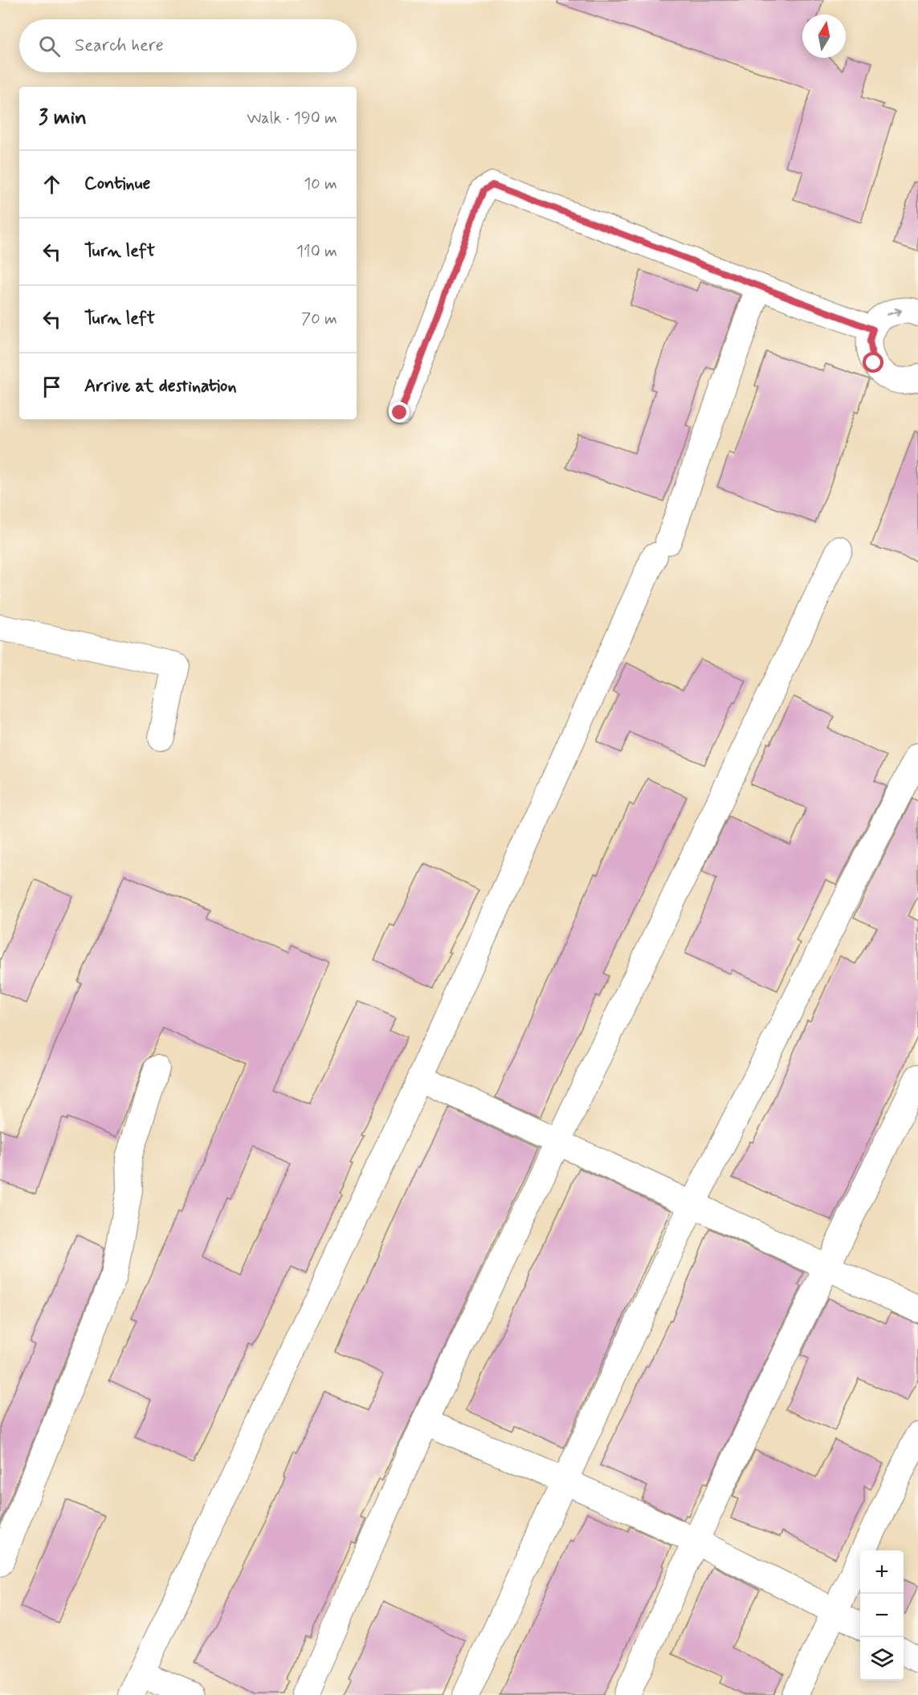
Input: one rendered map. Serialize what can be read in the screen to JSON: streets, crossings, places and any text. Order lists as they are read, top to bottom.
{
  "north": "top",
  "page": {
    "search": "Search here",
    "heading": ["3 min", "Walk · 190 m"],
    "list": [
      ["Continue", "10 m"],
      ["Turn left", "110 m"],
      ["Turn left", "70 m"],
      "Arrive at destination"
    ],
    "map_buttons": ["+", "−"]
  }
}
